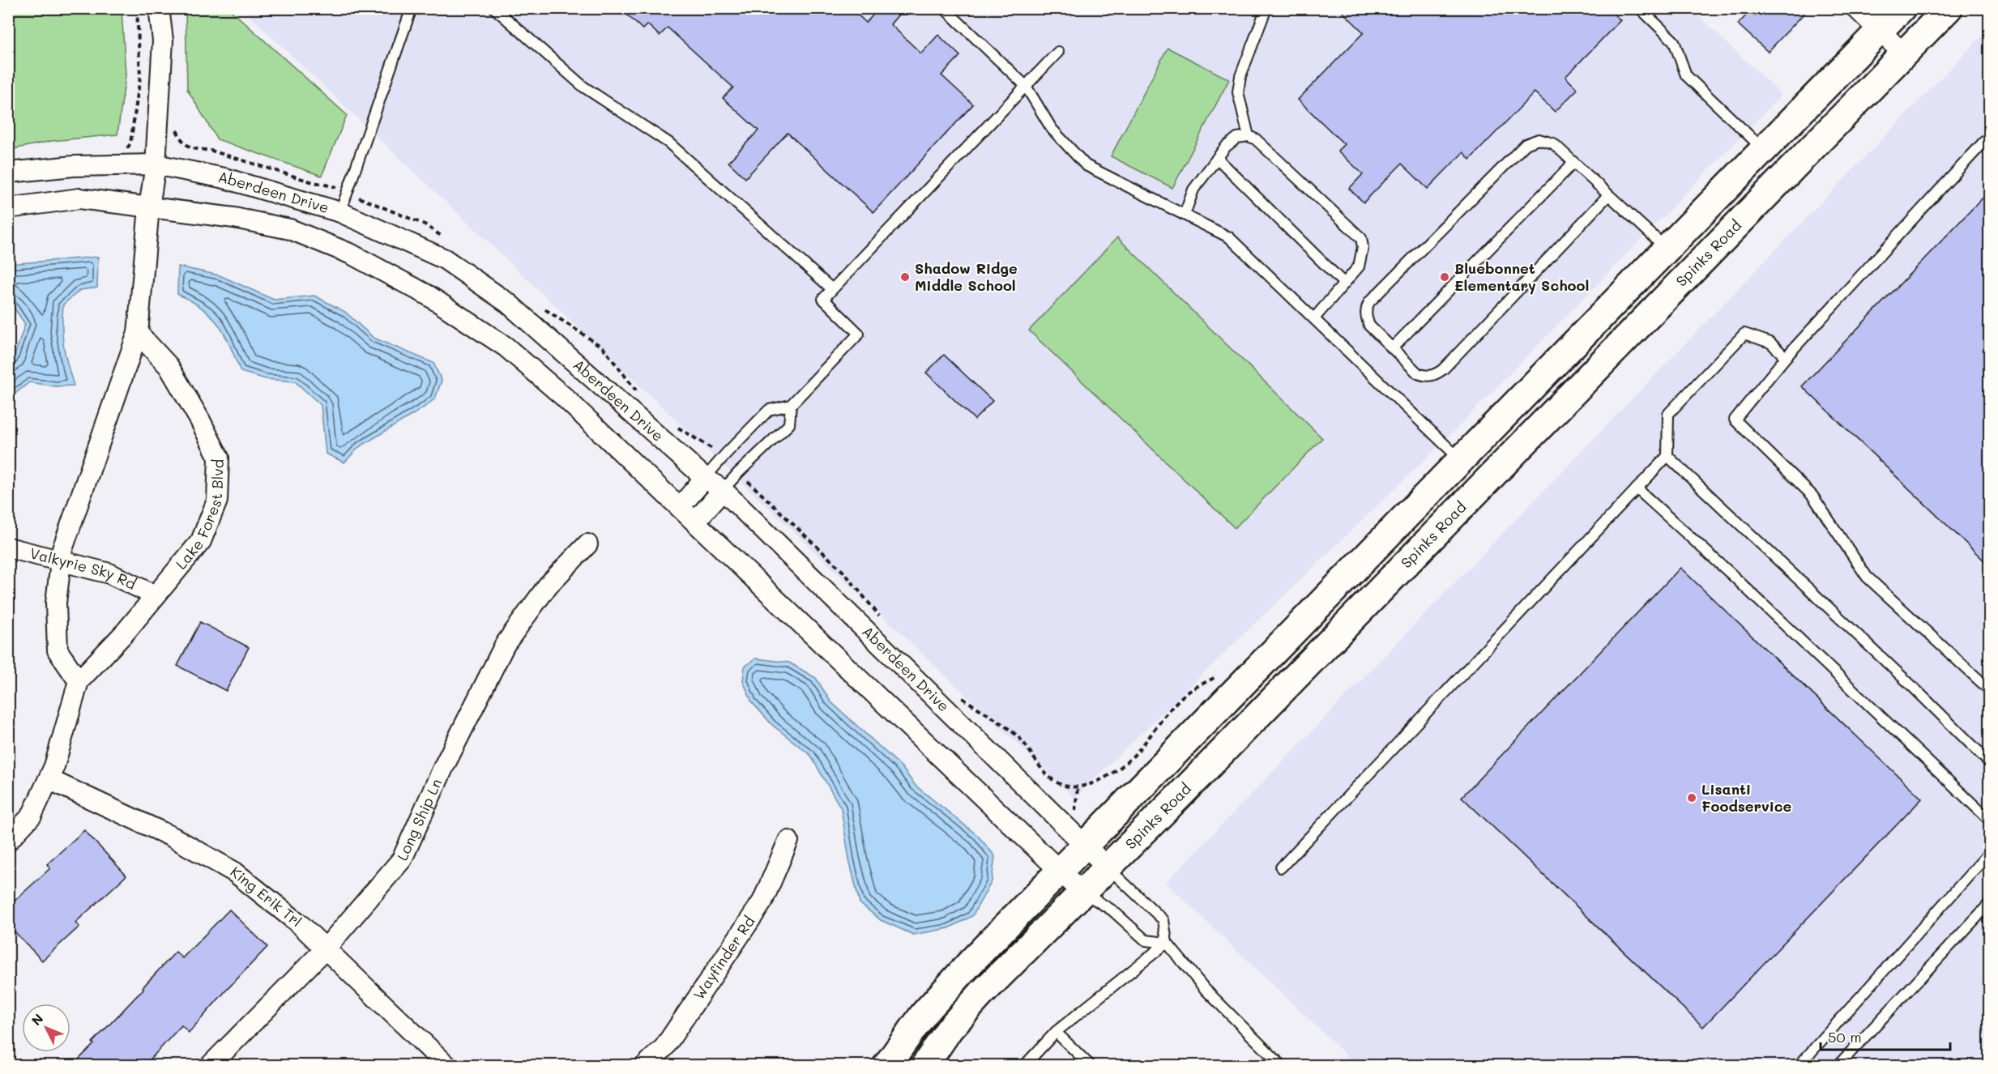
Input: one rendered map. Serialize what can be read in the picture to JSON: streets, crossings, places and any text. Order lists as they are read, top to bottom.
{
  "streets": {
    "main road": ["Spinks Road"],
    "street": [
      "Aberdeen Drive",
      "Lake Forest Blvd",
      "Valkyrie Sky Rd",
      "Long Ship Ln",
      "King Erik Trl",
      "Wayfinder Rd"
    ]
  },
  "crossings": [
    ["Aberdeen Drive", "Spinks Road"],
    ["Lake Forest Blvd", "Valkyrie Sky Rd"],
    ["Lake Forest Blvd", "King Erik Trl"],
    ["Long Ship Ln", "King Erik Trl"]
  ],
  "places": ["Shadow Ridge Middle School", "Bluebonnet Elementary School", "Lisanti Foodservice"],
  "scale_bar": "50 m",
  "north": "top left"
}
